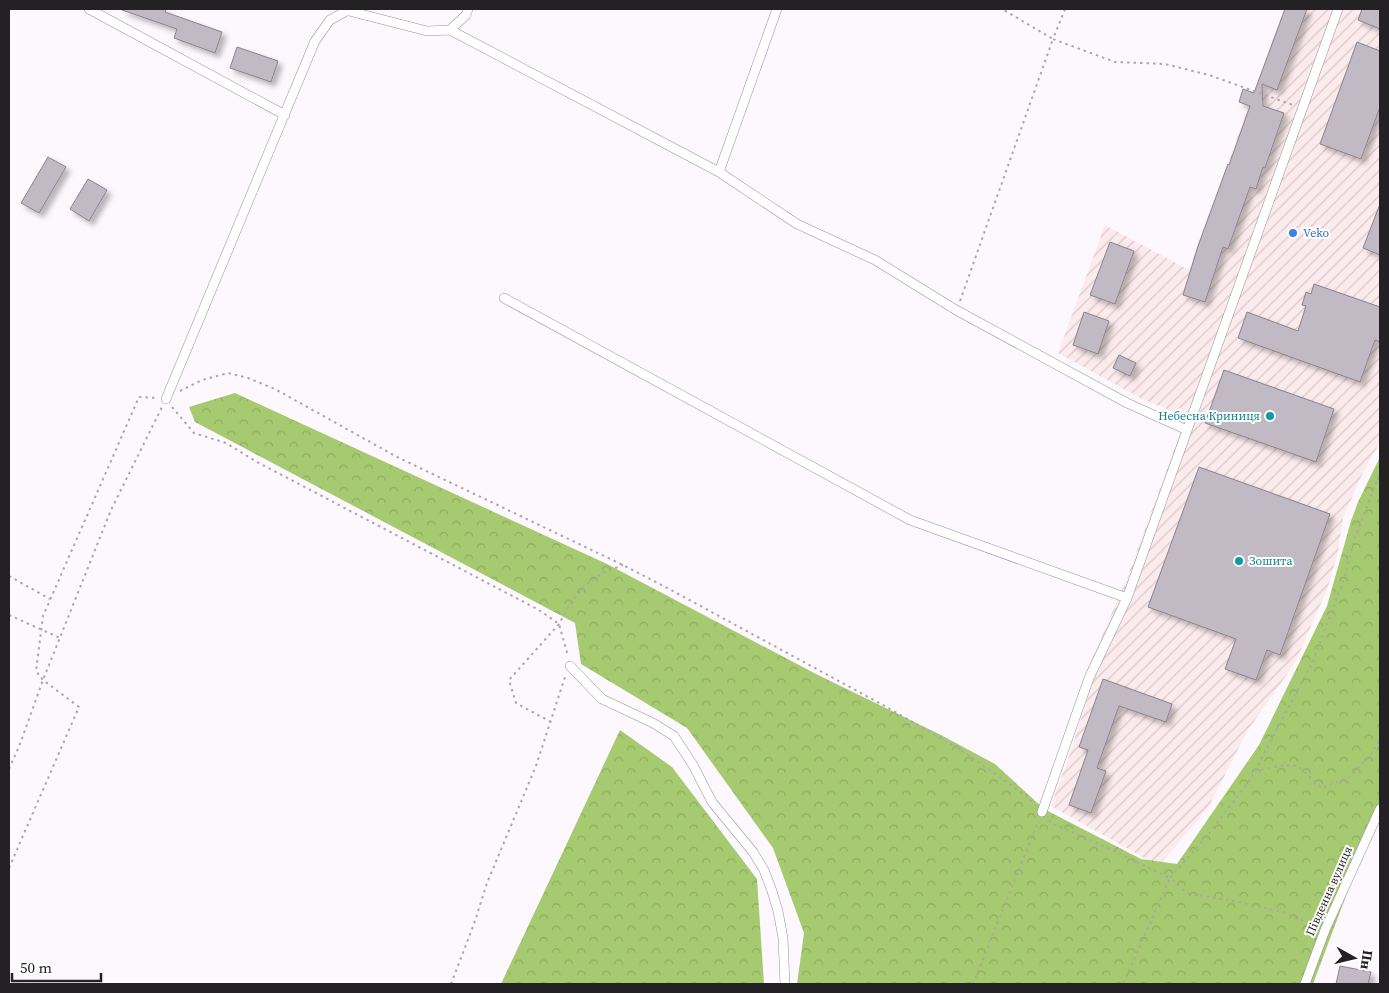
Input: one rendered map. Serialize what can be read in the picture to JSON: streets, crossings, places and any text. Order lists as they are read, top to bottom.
{
  "streets": {
    "street": ["Південна вулиця"]
  },
  "places": ["Veko", "Небесна Криниця", "Зошита"],
  "scale_bar": "50 m",
  "north": "right"
}
